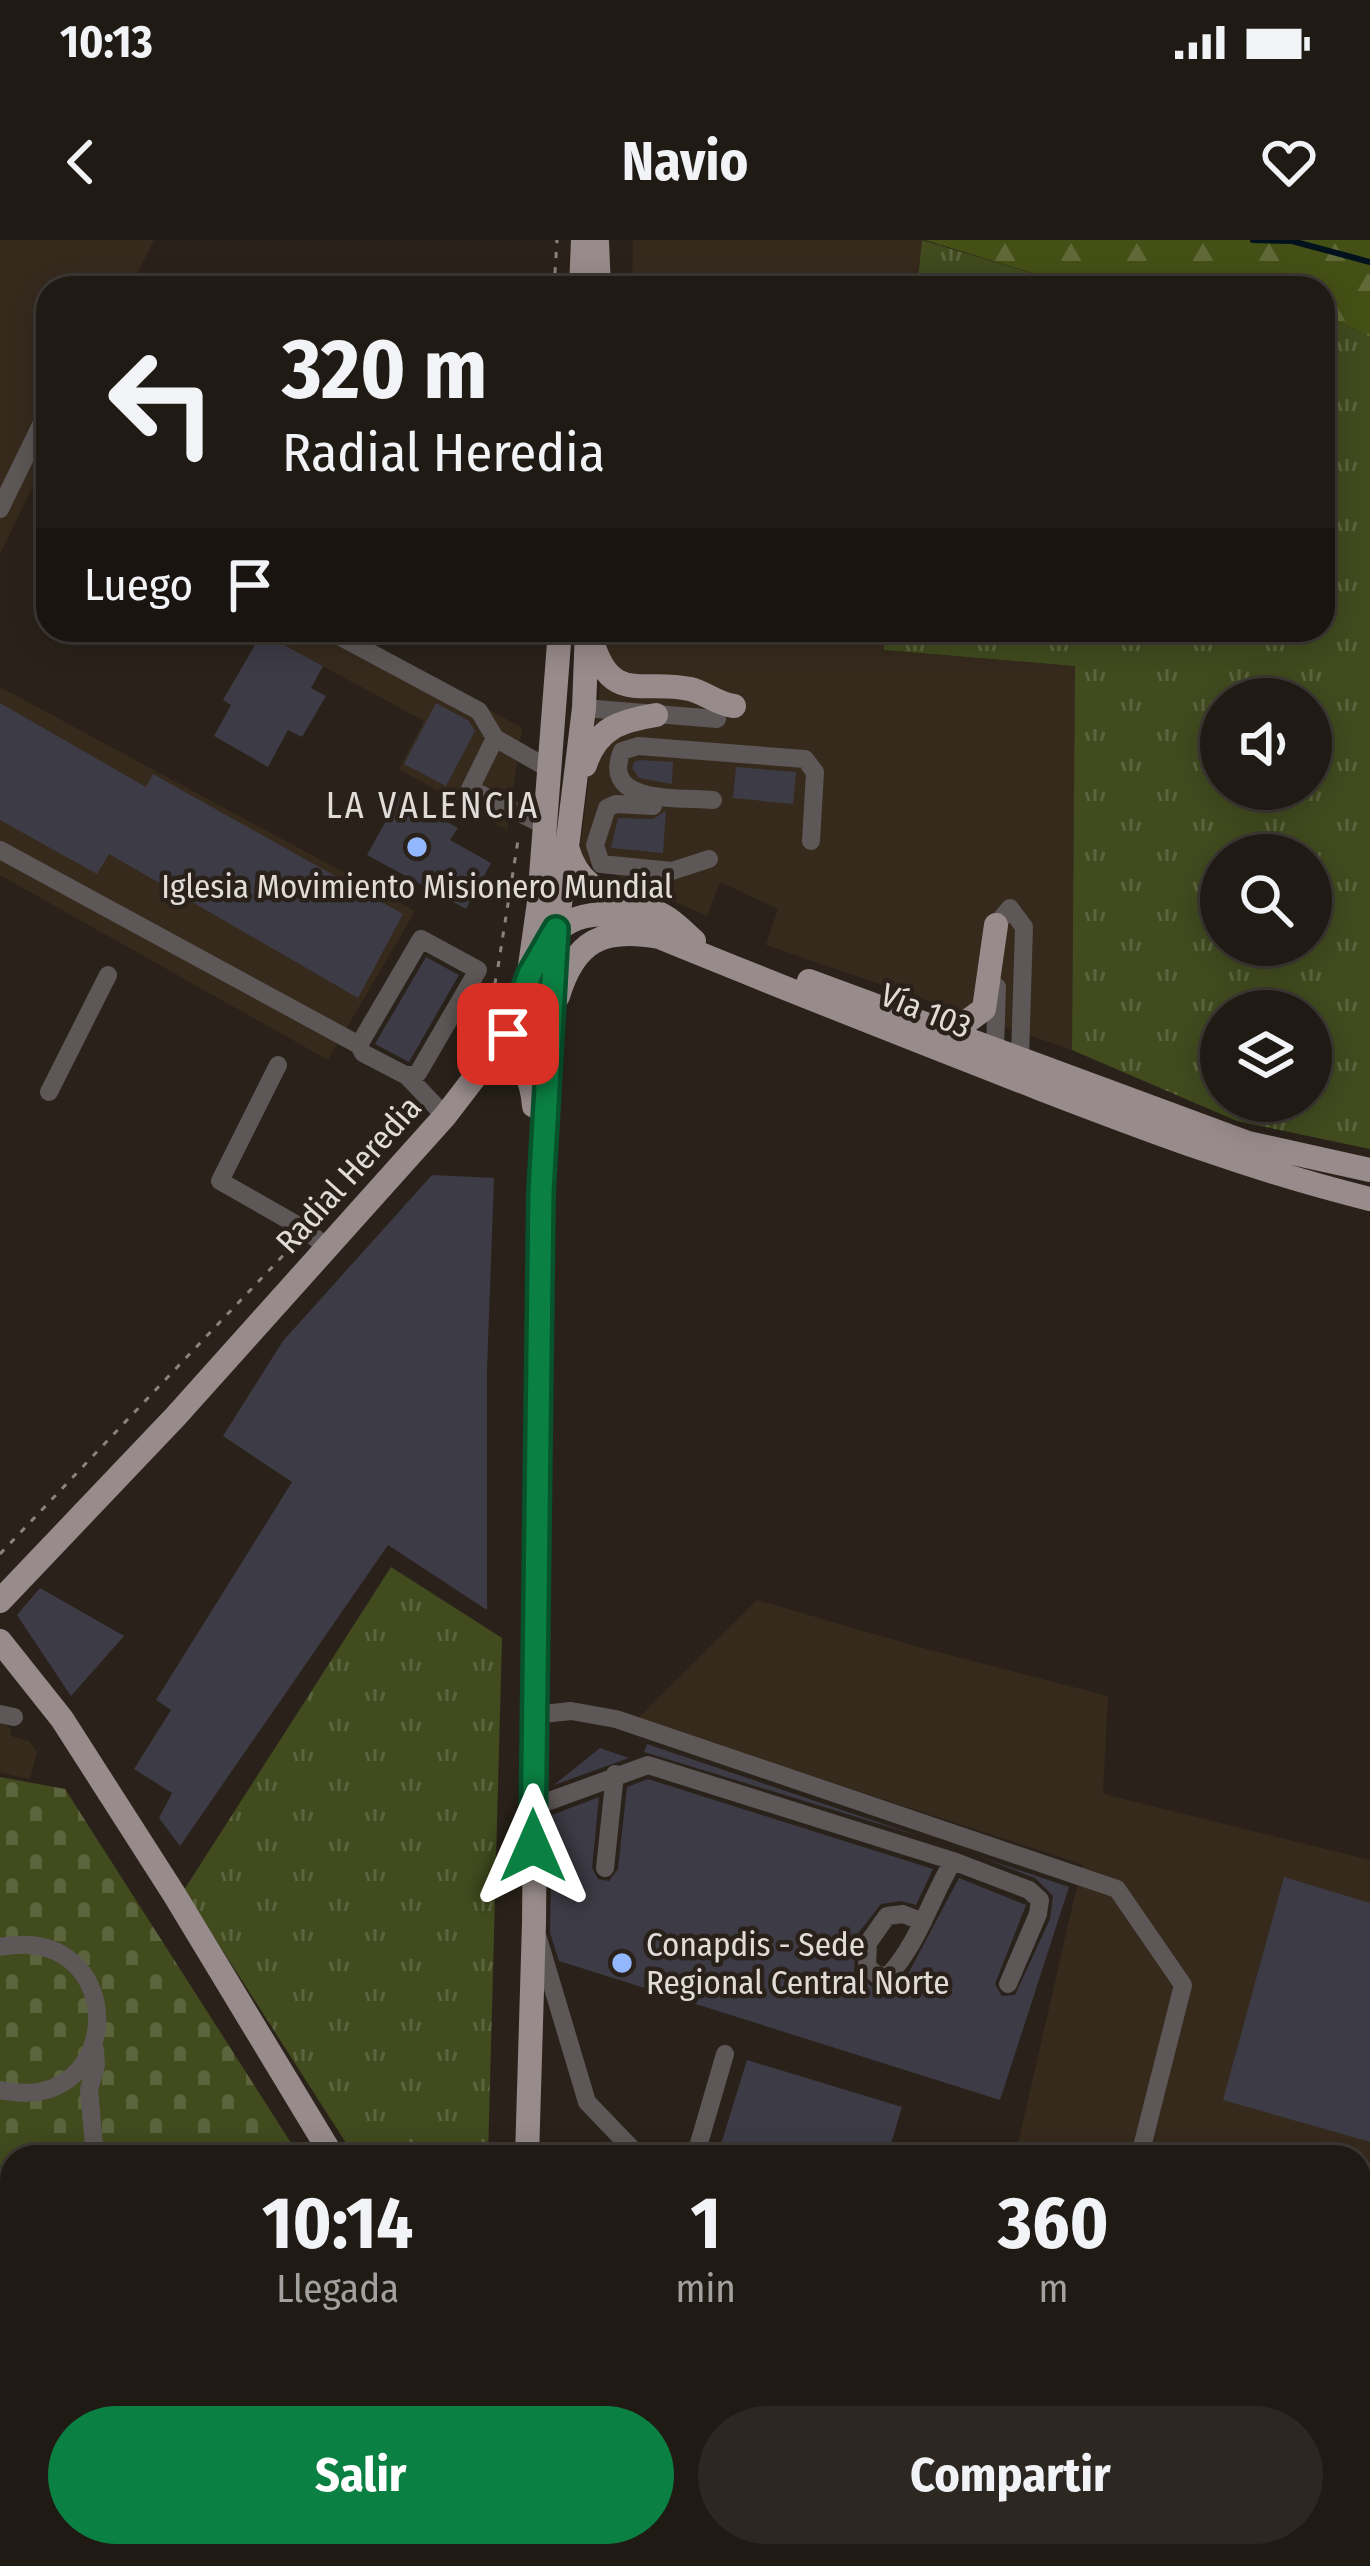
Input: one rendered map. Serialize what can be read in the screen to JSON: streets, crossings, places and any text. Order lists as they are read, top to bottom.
{
  "streets": {
    "main road": ["Vía 103", "Radial Heredia"]
  },
  "crossings": [
    ["Vía 103", "Radial Heredia"]
  ],
  "districts": ["LA VALENCIA"],
  "places": ["Iglesia Movimiento Misionero Mundial", "Conapdis - Sede Regional Central Norte"],
  "page": {
    "status": "10:13",
    "header": "Navio",
    "turn": ["320 m", "Radial Heredia"],
    "then": "Luego",
    "eta": [
      "10:14",
      "Llegada",
      "1",
      "min",
      "360",
      "m"
    ],
    "buttons": ["Salir", "Compartir"]
  }
}
